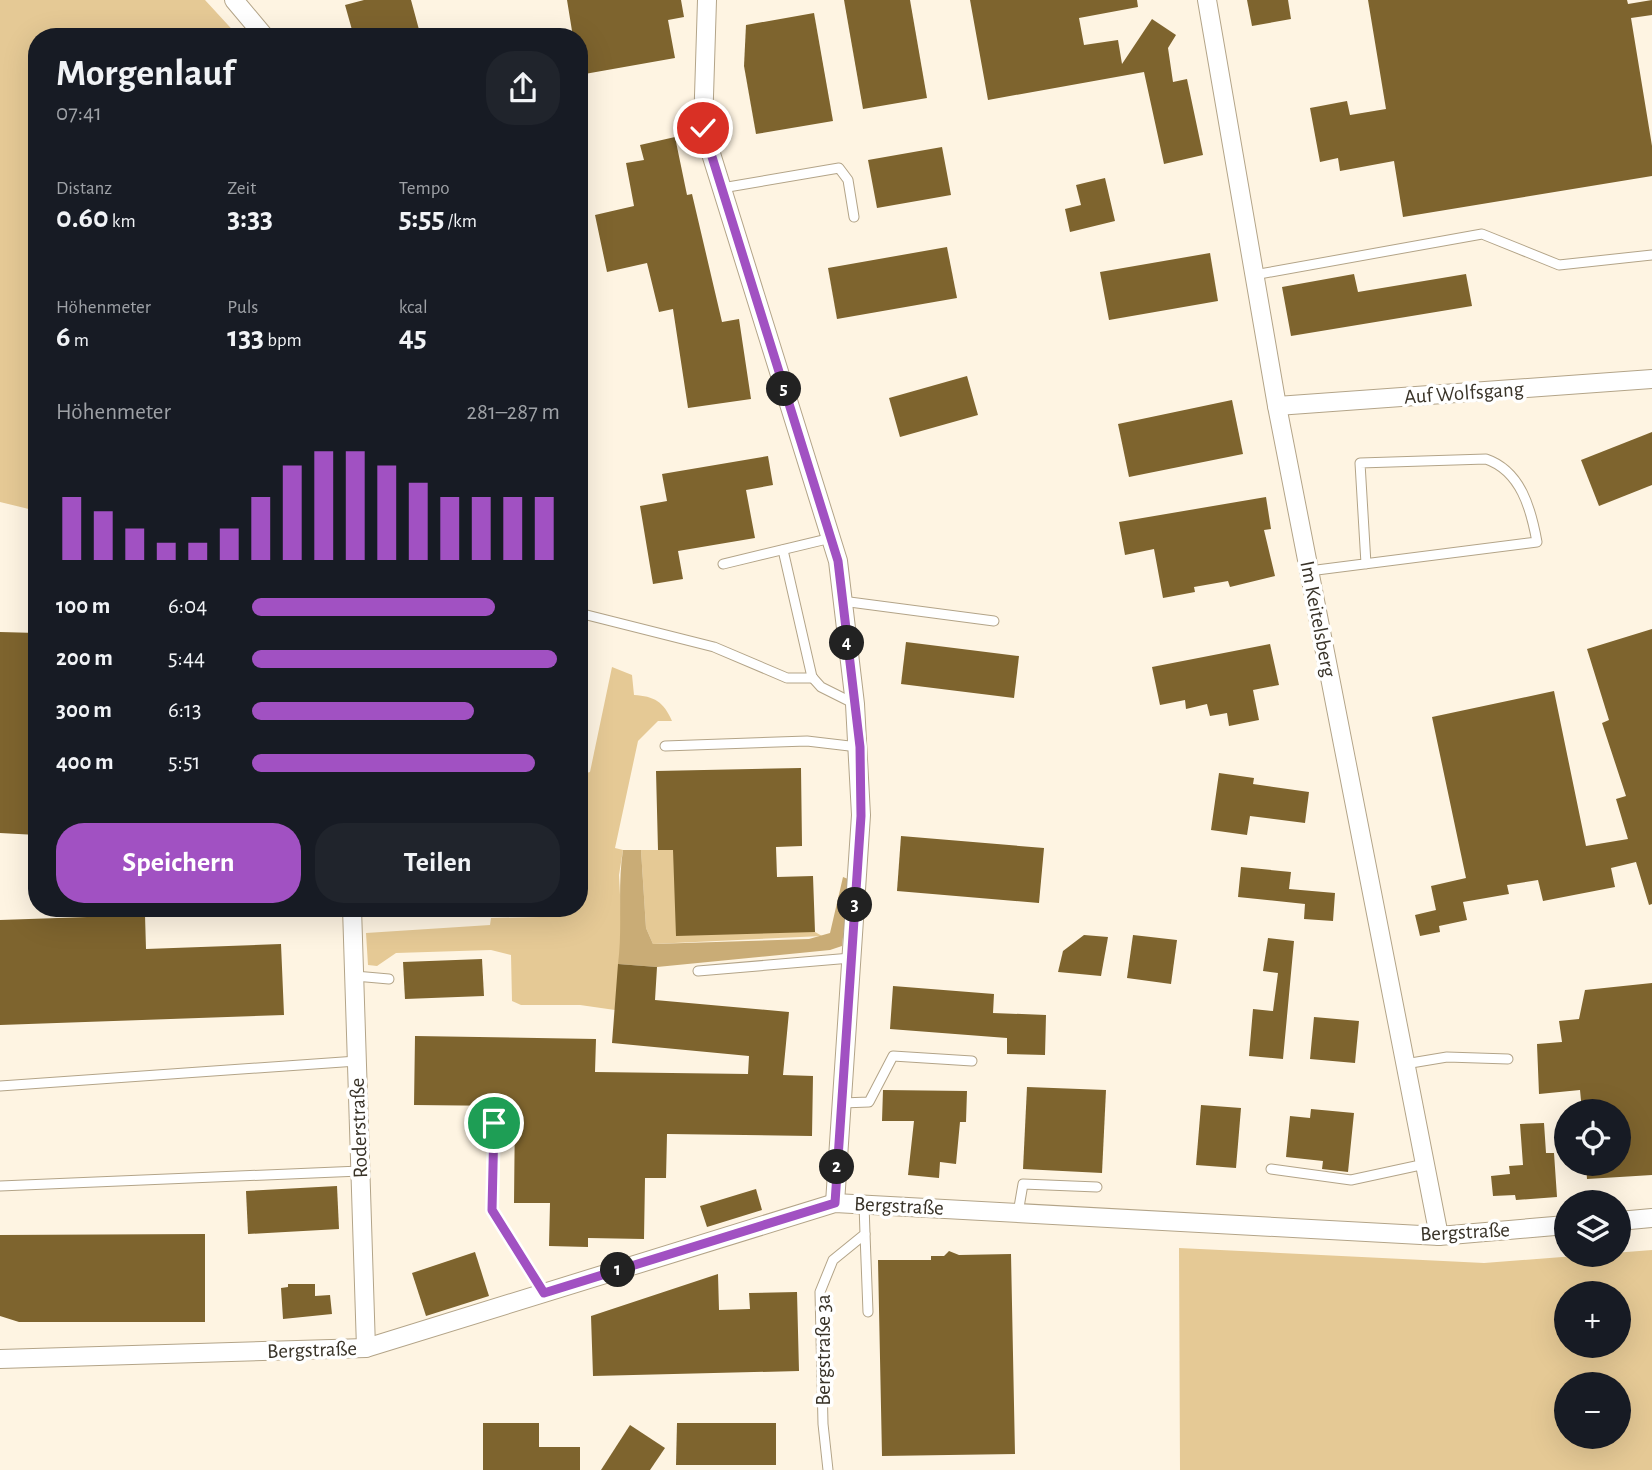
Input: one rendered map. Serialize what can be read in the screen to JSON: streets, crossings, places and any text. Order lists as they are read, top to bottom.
{
  "streets": {
    "street": [
      "Auf Wolfsgang",
      "Im Keitelsberg",
      "Roderstraße",
      "Bergstraße"
    ],
    "lane": ["Bergstraße 3a"]
  },
  "crossings": [
    ["Auf Wolfsgang", "Im Keitelsberg"],
    ["Im Keitelsberg", "Bergstraße"],
    ["Roderstraße", "Bergstraße"]
  ],
  "page": {
    "heading": ["Morgenlauf", "07:41"],
    "stats": [
      ["Distanz", "0.60 km"],
      ["Zeit", "3:33"],
      ["Tempo", "5:55 /km"],
      ["Höhenmeter", "6 m"],
      ["Puls", "133 bpm"],
      ["kcal", "45"]
    ],
    "pins": [
      "5",
      "4",
      "3",
      "2",
      "1"
    ],
    "chart": ["Höhenmeter", "281–287 m"],
    "list": [
      {
        "name": "100 m",
        "note": "6:04"
      },
      {
        "name": "200 m",
        "note": "5:44"
      },
      {
        "name": "300 m",
        "note": "6:13"
      },
      {
        "name": "400 m",
        "note": "5:51"
      }
    ],
    "buttons": ["Speichern", "Teilen"],
    "map_buttons": ["+", "−"]
  }
}
